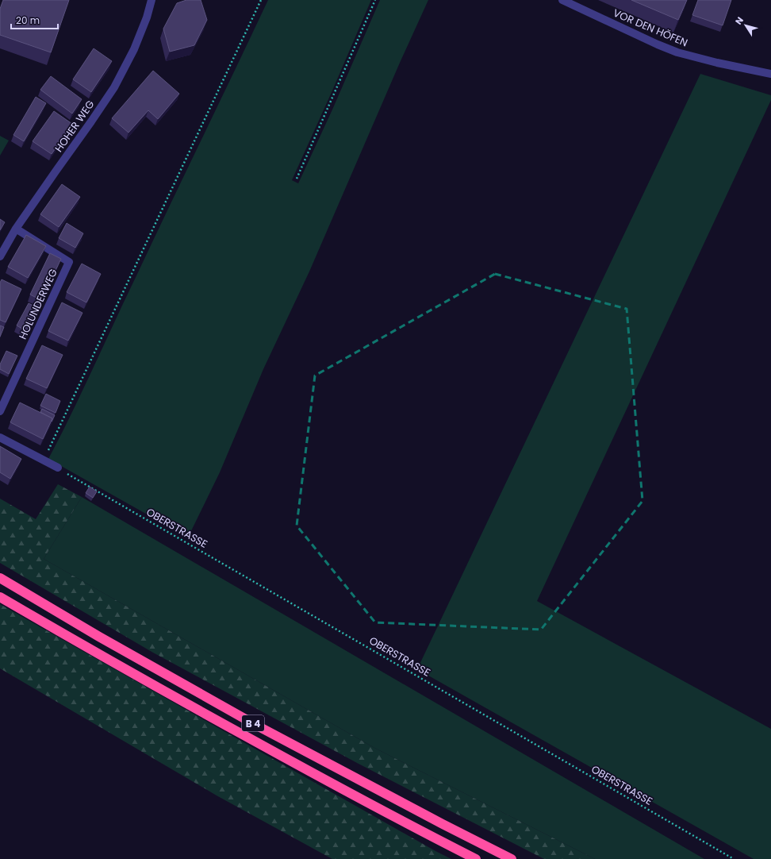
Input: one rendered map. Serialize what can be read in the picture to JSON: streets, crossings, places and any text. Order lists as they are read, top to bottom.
{
  "streets": {
    "highway": ["B 4"],
    "street": ["VOR DEN HÖFEN", "HOHER WEG", "HOLUNDERWEG"],
    "path": ["OBERSTRASSE"]
  },
  "crossings": [
    ["HOHER WEG", "HOLUNDERWEG"]
  ],
  "scale_bar": "20 m",
  "north": "top left"
}
